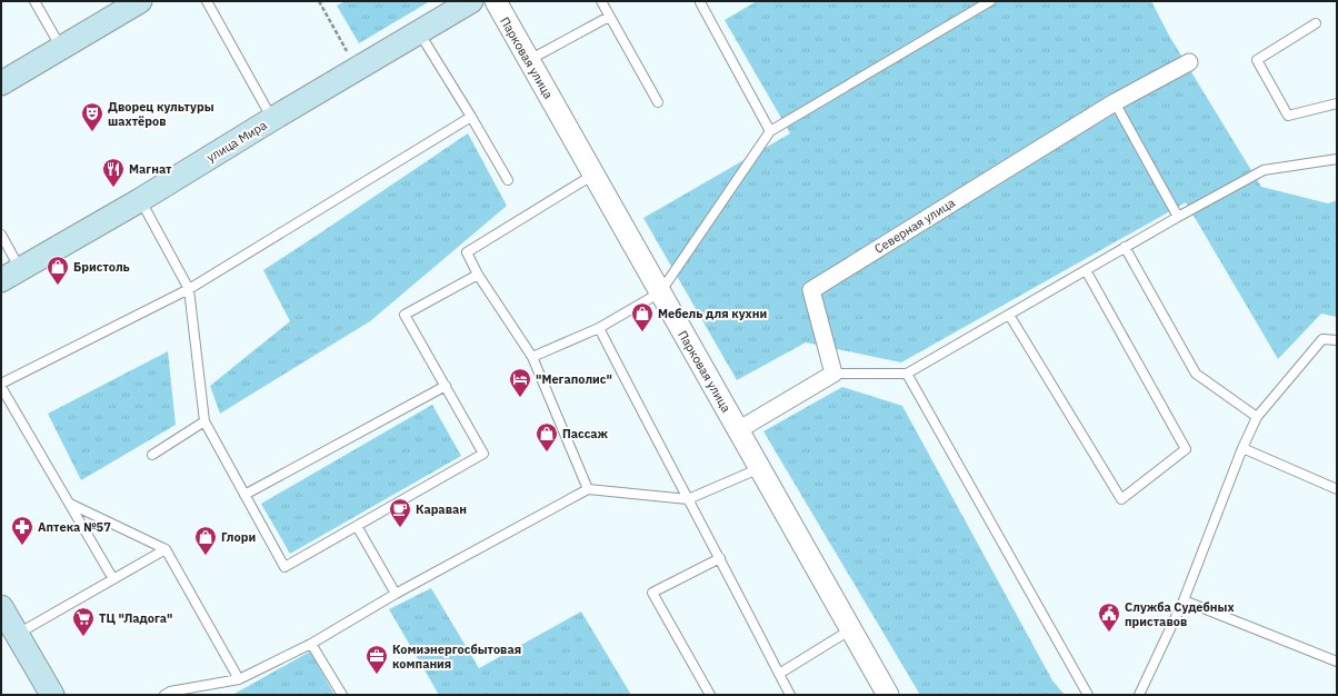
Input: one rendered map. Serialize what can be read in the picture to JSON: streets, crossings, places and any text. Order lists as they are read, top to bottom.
{
  "streets": {
    "main road": ["улица Мира"],
    "street": ["Парковая улица", "Северная улица"]
  },
  "places": {
    "theatre": ["Дворец культуры шахтёров"],
    "restaurant": ["Магнат"],
    "shop": [
      "Бристоль",
      "Мебель для кухни",
      "Пассаж",
      "Глори"
    ],
    "hotel": ["\"Мегаполис\""],
    "cafe": ["Караван"],
    "pharmacy": ["Аптека №57"],
    "public building": ["Служба Судебных приставов"],
    "supermarket": ["ТЦ \"Ладога\""],
    "office": ["Комиэнергосбытовая компания"]
  }
}
